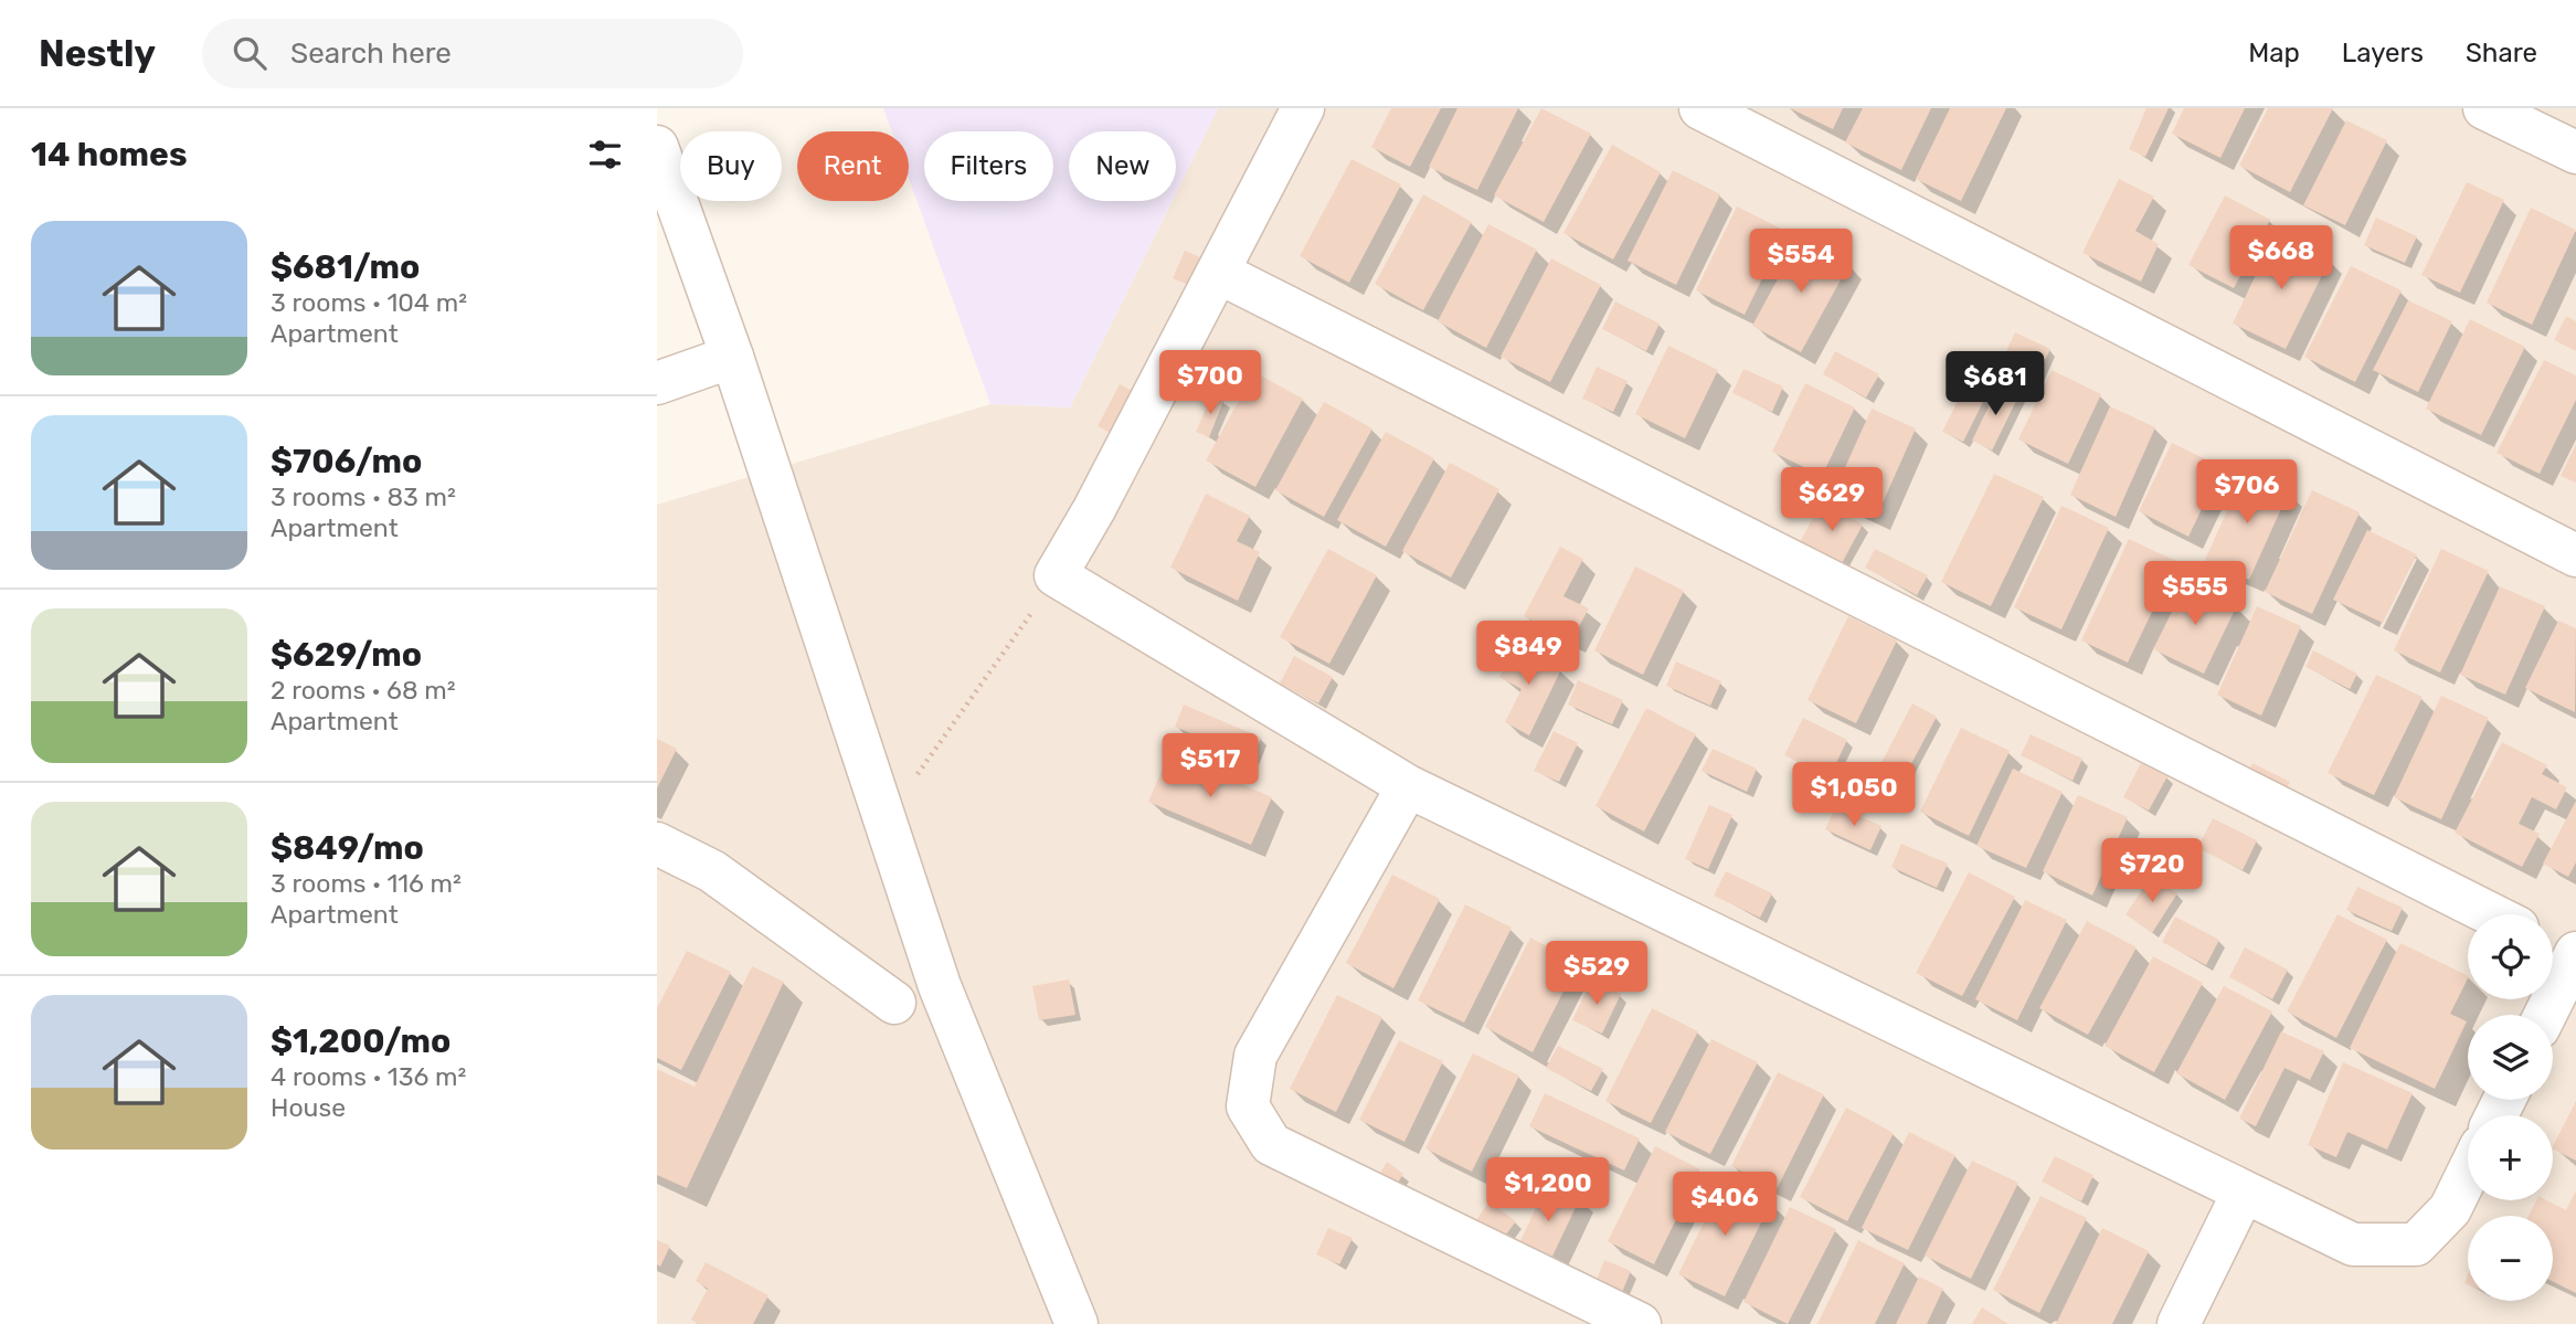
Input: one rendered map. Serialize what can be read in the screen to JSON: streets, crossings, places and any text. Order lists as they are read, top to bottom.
{
  "page": {
    "header": "Nestly",
    "search": "Search here",
    "nav": ["Map", "Layers", "Share"],
    "heading": "14 homes",
    "chip": [
      "Buy",
      "Rent",
      "Filters",
      "New"
    ],
    "list": [
      {
        "name": "$681/mo",
        "note": "3 rooms · 104 m² · Apartment"
      },
      {
        "name": "$706/mo",
        "note": "3 rooms · 83 m² · Apartment"
      },
      {
        "name": "$629/mo",
        "note": "2 rooms · 68 m² · Apartment"
      },
      {
        "name": "$849/mo",
        "note": "3 rooms · 116 m² · Apartment"
      },
      {
        "name": "$1,200/mo",
        "note": "4 rooms · 136 m² · House"
      }
    ],
    "price": [
      "$668",
      "$554",
      "$700",
      "$681",
      "$706",
      "$629",
      "$555",
      "$849",
      "$517",
      "$1,050",
      "$720",
      "$529",
      "$1,200",
      "$406"
    ],
    "map_buttons": ["+", "−"]
  }
}
